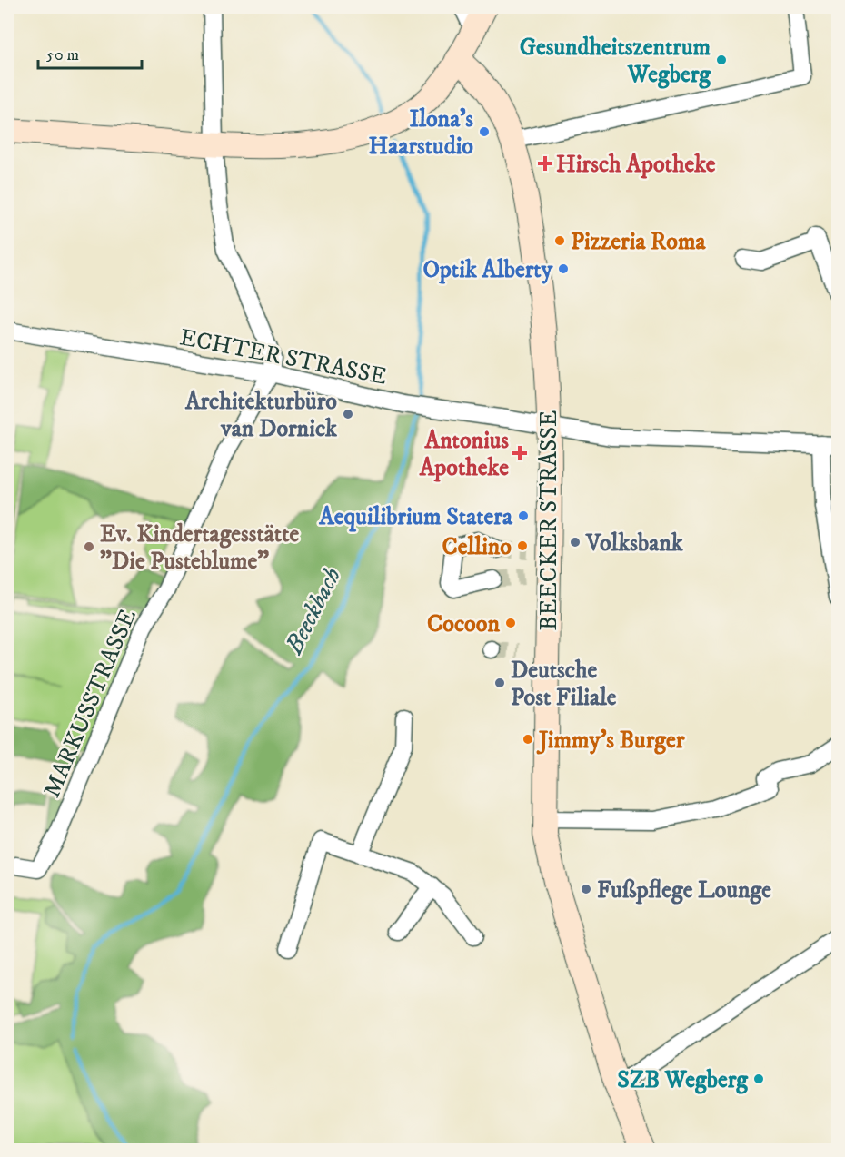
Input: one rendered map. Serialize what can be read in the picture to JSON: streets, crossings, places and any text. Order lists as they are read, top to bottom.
{
  "streets": {
    "street": ["ECHTER STRASSE", "BEECKER STRASSE", "MARKUSSTRASSE"]
  },
  "crossings": [
    ["ECHTER STRASSE", "BEECKER STRASSE"],
    ["ECHTER STRASSE", "MARKUSSTRASSE"]
  ],
  "water": ["Beeckbach"],
  "places": {
    "other": [
      "Gesundheitszentrum Wegberg",
      "Ilona's Haarstudio",
      "Pizzeria Roma",
      "Optik Alberty",
      "Architekturbüro van Dornick",
      "Aequilibrium Statera",
      "Volksbank",
      "Cellino",
      "Ev. Kindertagesstätte \"Die Pusteblume\"",
      "Cocoon",
      "Deutsche Post Filiale",
      "Jimmy's Burger",
      "Fußpflege Lounge",
      "SZB Wegberg"
    ],
    "health": ["Hirsch Apotheke", "Antonius Apotheke"]
  },
  "scale_bar": "50 m"
}
